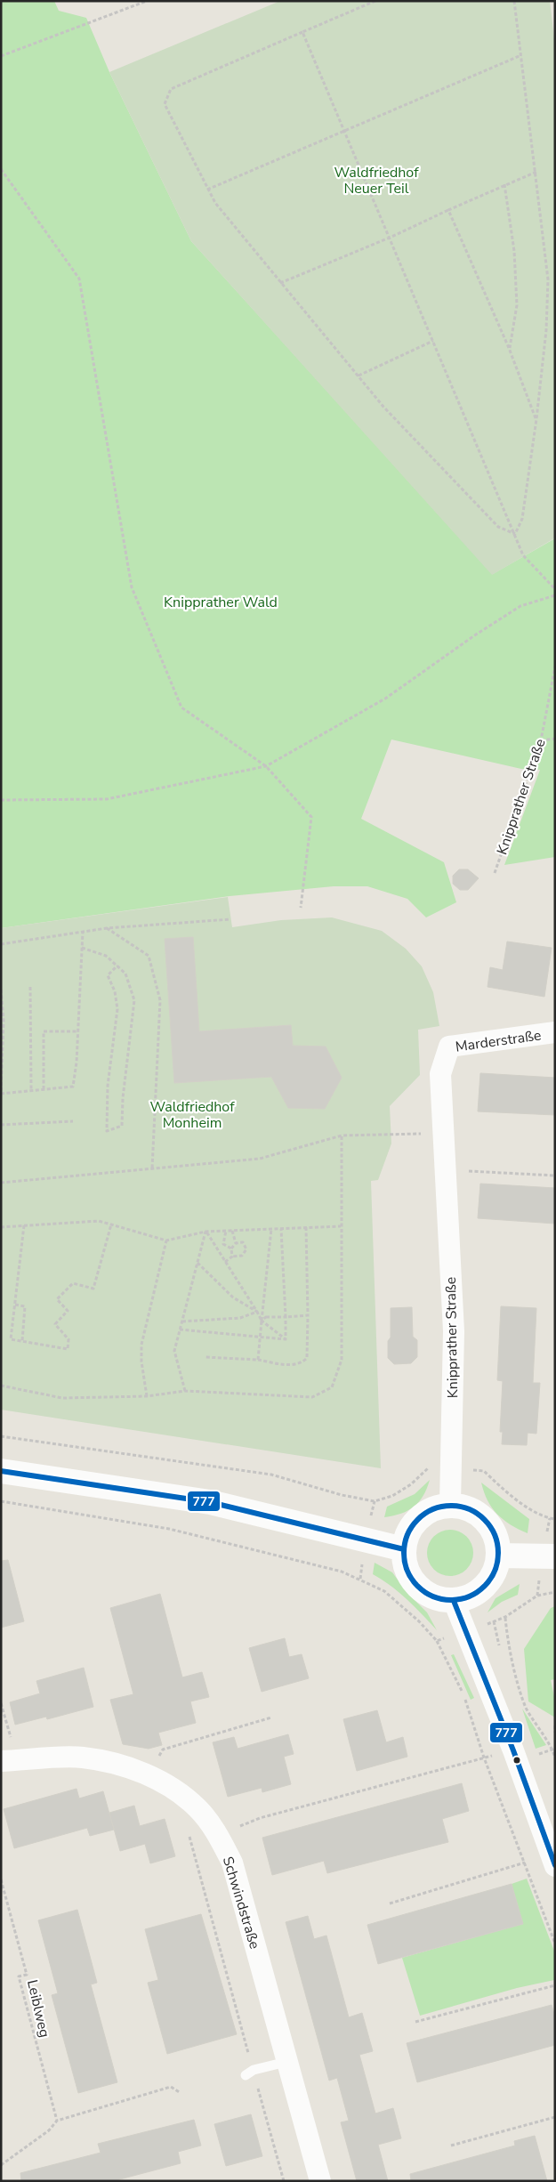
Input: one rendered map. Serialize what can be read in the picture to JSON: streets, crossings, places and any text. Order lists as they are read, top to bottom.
{
  "streets": {
    "street": ["Knipprather Straße", "Marderstraße", "Schwindstraße"],
    "path": ["Leiblweg"]
  },
  "crossings": [
    ["Knipprather Straße", "Marderstraße"]
  ],
  "parks": ["Waldfriedhof Neuer Teil", "Knipprather Wald", "Waldfriedhof Monheim"],
  "lines": ["transit line 777"]
}
